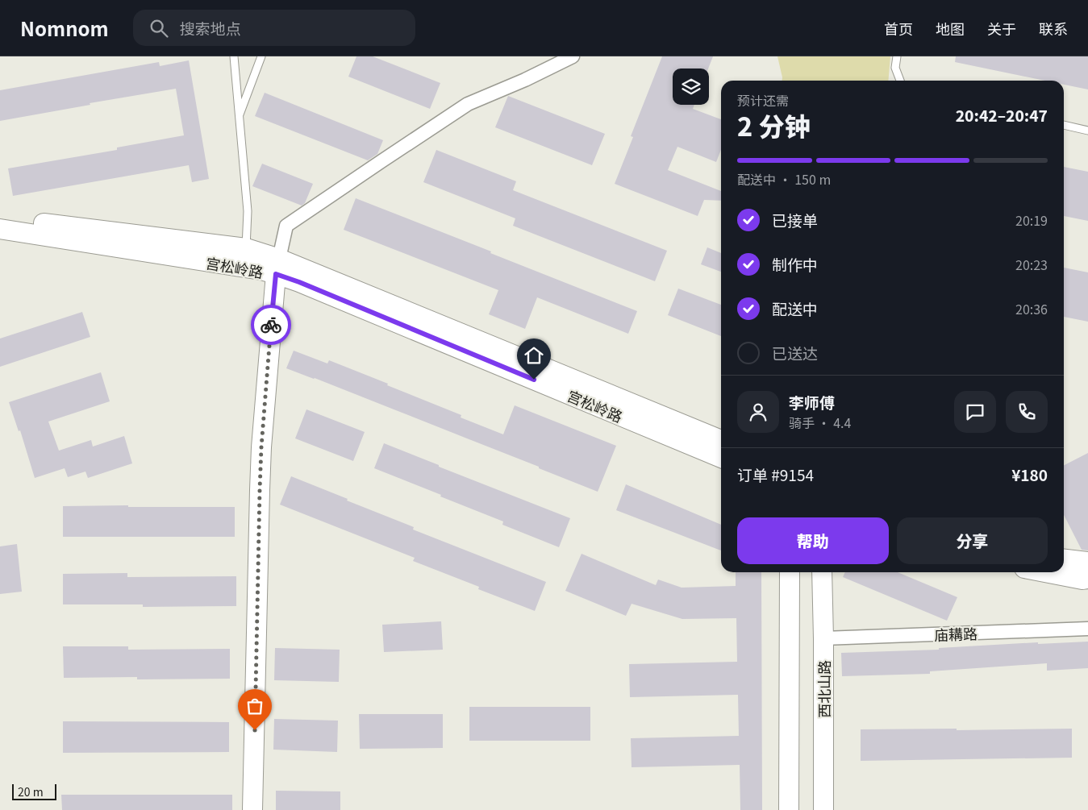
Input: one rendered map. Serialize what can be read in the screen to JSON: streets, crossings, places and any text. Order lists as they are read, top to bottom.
{
  "streets": {
    "main road": ["宫松岭路", "西北山路"],
    "street": ["庙耩路"]
  },
  "crossings": [
    ["庙耩路", "西北山路"]
  ],
  "scale_bar": "20 m",
  "page": {
    "header": "Nomnom",
    "search": "搜索地点",
    "nav": [
      "首页",
      "地图",
      "关于",
      "联系"
    ],
    "heading": ["2 分钟", "预计还需", "20:42–20:47"],
    "panel": [
      "李师傅",
      "骑手 · 4.4",
      "订单 #9154",
      "¥180"
    ],
    "bar": "配送中 · 150 m",
    "list": [
      ["已接单", "20:19"],
      ["制作中", "20:23"],
      ["配送中", "20:36"],
      "已送达"
    ],
    "buttons": ["帮助", "分享"],
    "scale": "20 m"
  }
}
